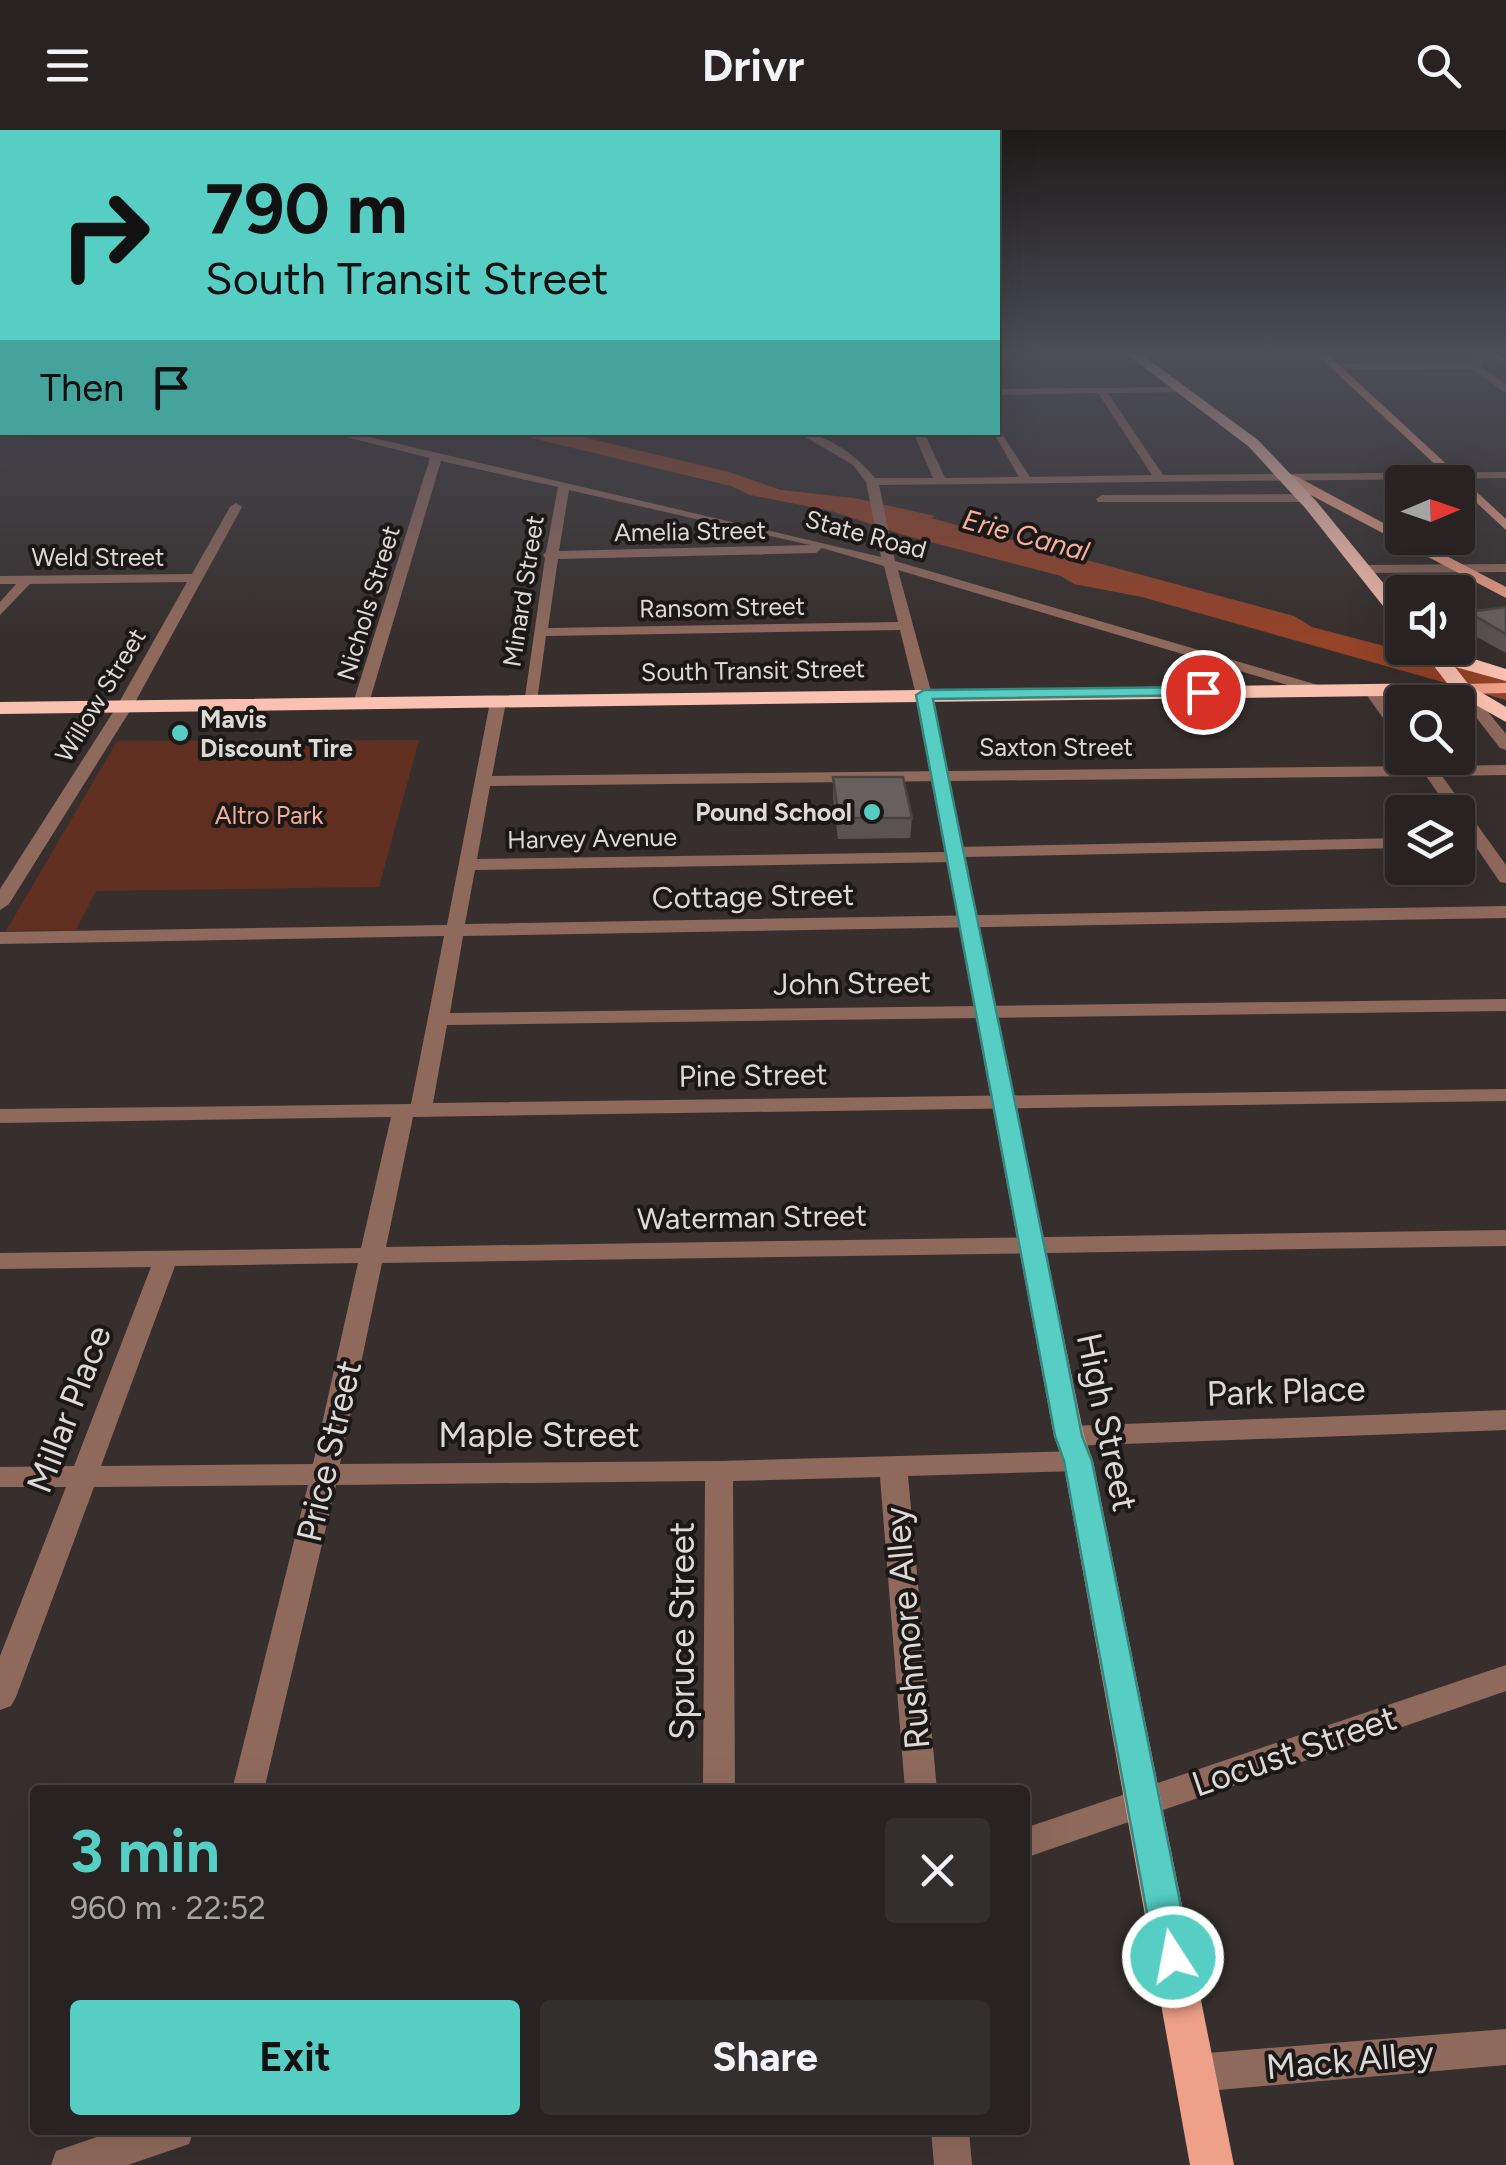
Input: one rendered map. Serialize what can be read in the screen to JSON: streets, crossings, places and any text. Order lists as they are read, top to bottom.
{
  "streets": {
    "highway": ["South Transit Street"],
    "main road": ["High Street"],
    "street": [
      "Amelia Street",
      "State Road",
      "Weld Street",
      "Minard Street",
      "Nichols Street",
      "Ransom Street",
      "Willow Street",
      "Saxton Street",
      "Harvey Avenue",
      "Cottage Street",
      "John Street",
      "Pine Street",
      "Waterman Street",
      "Park Place",
      "Millar Place",
      "Maple Street",
      "Price Street",
      "Rushmore Alley",
      "Spruce Street",
      "Locust Street",
      "Mack Alley"
    ]
  },
  "crossings": [
    ["Amelia Street", "State Road"],
    ["Amelia Street", "Minard Street"],
    ["State Road", "Minard Street"],
    ["State Road", "Nichols Street"],
    ["State Road", "South Transit Street"],
    ["Weld Street", "Willow Street"],
    ["Minard Street", "Ransom Street"],
    ["Minard Street", "South Transit Street"],
    ["Nichols Street", "South Transit Street"],
    ["South Transit Street", "Willow Street"],
    ["South Transit Street", "High Street"],
    ["South Transit Street", "Price Street"],
    ["Saxton Street", "High Street"],
    ["Saxton Street", "Price Street"],
    ["Harvey Avenue", "High Street"],
    ["Harvey Avenue", "Price Street"],
    ["Cottage Street", "High Street"],
    ["Cottage Street", "Price Street"],
    ["John Street", "High Street"],
    ["John Street", "Price Street"],
    ["Pine Street", "High Street"],
    ["Pine Street", "Price Street"],
    ["Waterman Street", "Millar Place"],
    ["Waterman Street", "High Street"],
    ["Waterman Street", "Price Street"],
    ["Park Place", "High Street"],
    ["Park Place", "Maple Street"],
    ["Millar Place", "Maple Street"],
    ["High Street", "Maple Street"],
    ["High Street", "Locust Street"],
    ["High Street", "Mack Alley"],
    ["Maple Street", "Price Street"],
    ["Maple Street", "Rushmore Alley"],
    ["Maple Street", "Spruce Street"]
  ],
  "water": ["Erie Canal"],
  "parks": ["Altro Park"],
  "places": ["Mavis Discount Tire", "Pound School"],
  "north": "right",
  "page": {
    "header": "Drivr",
    "turn": ["790 m", "South Transit Street"],
    "then": "Then",
    "heading": ["3 min", "960 m · 22:52"],
    "buttons": ["Exit", "Share"]
  }
}
